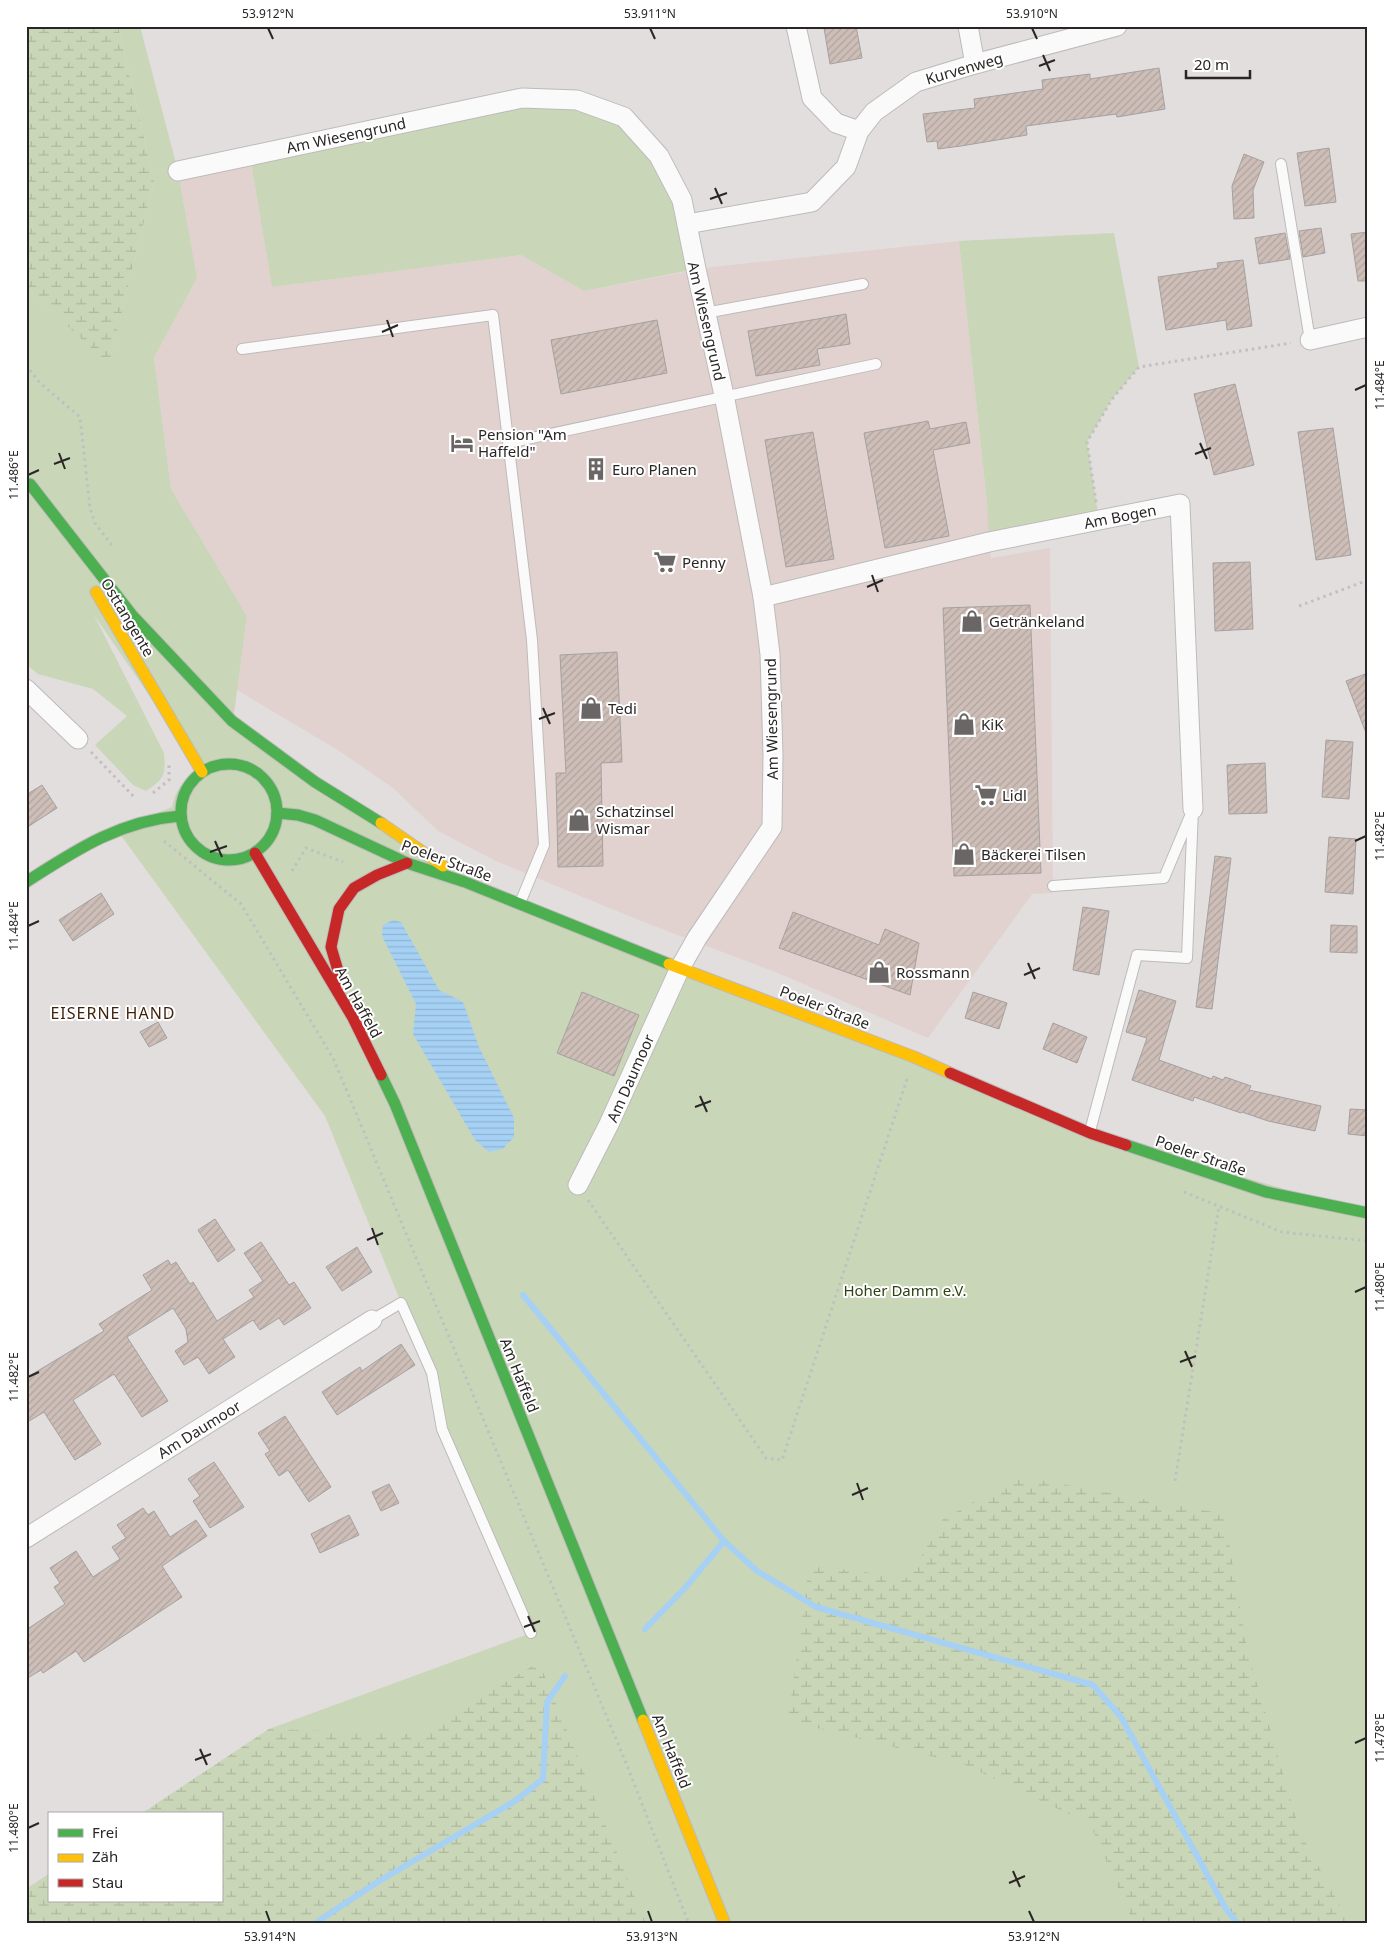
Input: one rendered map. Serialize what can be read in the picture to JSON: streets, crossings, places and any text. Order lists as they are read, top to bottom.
{
  "streets": {
    "main road": ["Osttangente", "Poeler Straße", "Am Haffeld"],
    "street": [
      "Kurvenweg",
      "Am Wiesengrund",
      "Am Bogen",
      "Am Daumoor"
    ]
  },
  "crossings": [
    ["Kurvenweg", "Am Wiesengrund"],
    ["Am Wiesengrund", "Am Bogen"],
    ["Am Wiesengrund", "Poeler Straße"],
    ["Am Wiesengrund", "Am Daumoor"],
    ["Osttangente", "Poeler Straße"],
    ["Osttangente", "Am Haffeld"],
    ["Poeler Straße", "Am Haffeld"],
    ["Poeler Straße", "Am Daumoor"]
  ],
  "districts": ["EISERNE HAND"],
  "parks": ["Hoher Damm e.V."],
  "places": {
    "hotel": ["Pension \"Am Haffeld\""],
    "building": ["Euro Planen"],
    "supermarket": ["Penny", "Lidl"],
    "shop": [
      "Getränkeland",
      "Tedi",
      "KiK",
      "Schatzinsel Wismar",
      "Bäckerei Tilsen",
      "Rossmann"
    ]
  },
  "legend": ["Frei", "Zäh", "Stau"],
  "scale_bar": "20 m",
  "coordinates": [
    "53.912°N",
    "53.911°N",
    "53.910°N",
    "11.484°E",
    "11.486°E",
    "11.482°E",
    "11.480°E",
    "11.478°E",
    "53.914°N",
    "53.913°N"
  ]
}
